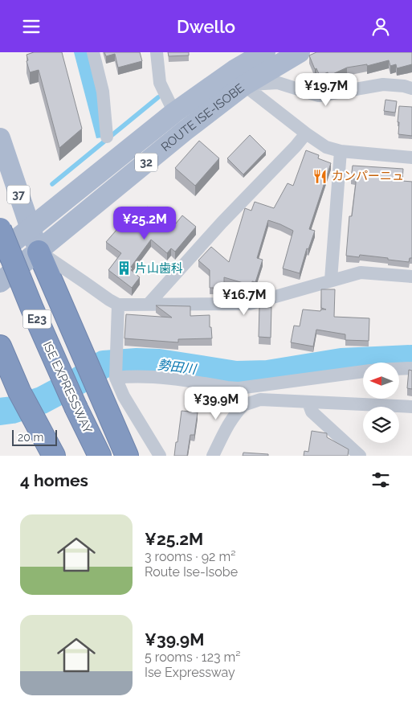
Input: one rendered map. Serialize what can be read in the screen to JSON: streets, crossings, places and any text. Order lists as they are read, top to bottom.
{
  "streets": {
    "highway": ["E23", "ISE EXPRESSWAY"],
    "main road": ["ROUTE ISE-ISOBE", "32", "37"]
  },
  "crossings": [
    ["ROUTE ISE-ISOBE", "37"],
    ["ROUTE ISE-ISOBE", "E23"],
    ["37", "E23"]
  ],
  "water": ["勢田川"],
  "places": {
    "restaurant": ["カンパーニュ"],
    "building": ["片山歯科"]
  },
  "scale_bar": "20 m",
  "north": "left",
  "page": {
    "header": "Dwello",
    "price": [
      "¥19.7M",
      "¥25.2M",
      "¥16.7M",
      "¥39.9M"
    ],
    "scale": "20 m",
    "heading": "4 homes",
    "list": [
      {
        "name": "¥25.2M",
        "note": "3 rooms · 92 m² · Route Ise-Isobe"
      },
      {
        "name": "¥39.9M",
        "note": "5 rooms · 123 m² · Ise Expressway"
      }
    ]
  }
}
